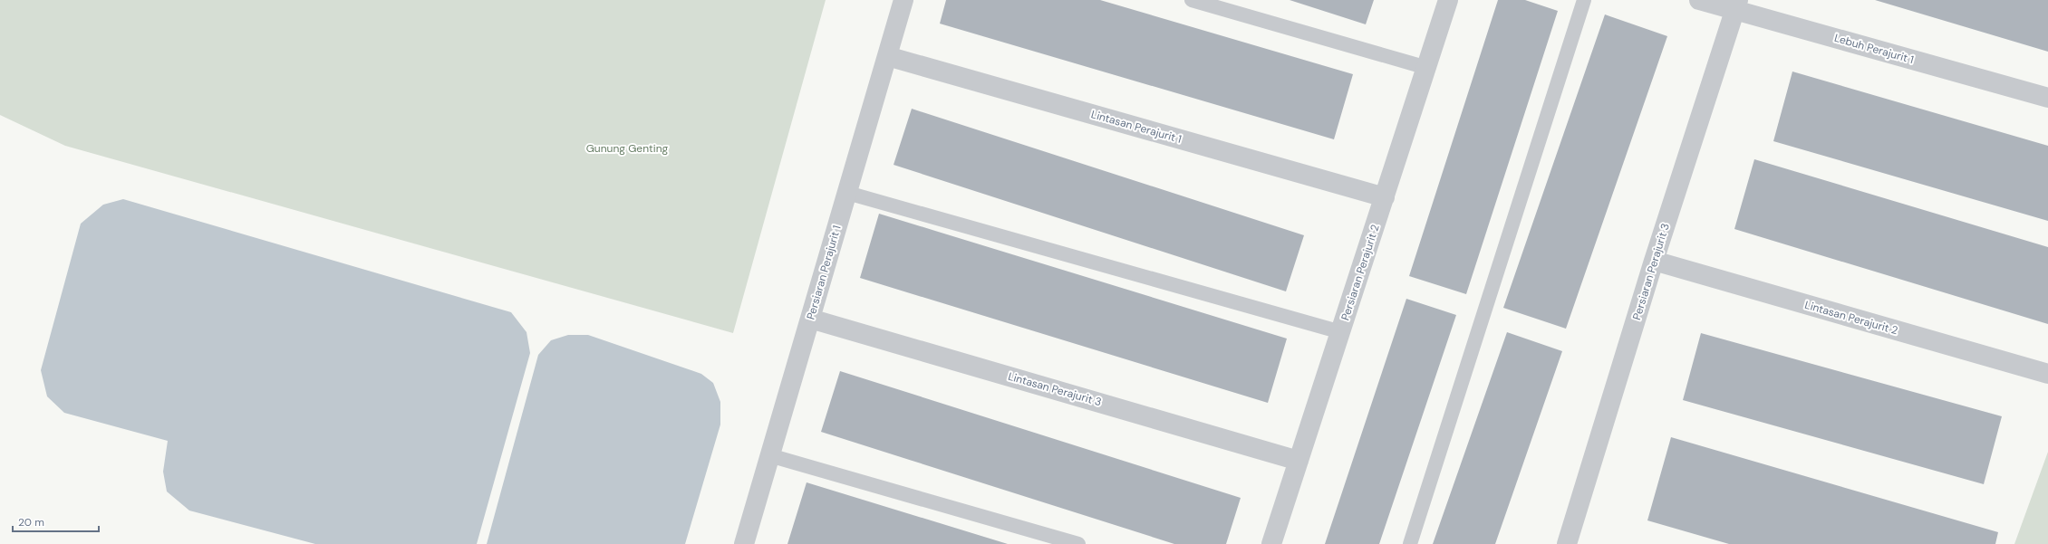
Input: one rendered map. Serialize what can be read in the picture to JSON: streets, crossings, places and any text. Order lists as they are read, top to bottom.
{
  "streets": {
    "street": [
      "Lebuh Perajurit 1",
      "Lintasan Perajurit 1",
      "Persiaran Perajurit 3",
      "Persiaran Perajurit 1",
      "Persiaran Perajurit 2",
      "Lintasan Perajurit 2",
      "Lintasan Perajurit 3"
    ]
  },
  "crossings": [
    ["Lebuh Perajurit 1", "Persiaran Perajurit 3"],
    ["Lintasan Perajurit 1", "Persiaran Perajurit 1"],
    ["Lintasan Perajurit 1", "Persiaran Perajurit 2"],
    ["Persiaran Perajurit 3", "Lintasan Perajurit 2"],
    ["Persiaran Perajurit 1", "Lintasan Perajurit 3"],
    ["Persiaran Perajurit 2", "Lintasan Perajurit 3"]
  ],
  "parks": ["Gunung Genting"],
  "scale_bar": "20 m"
}
